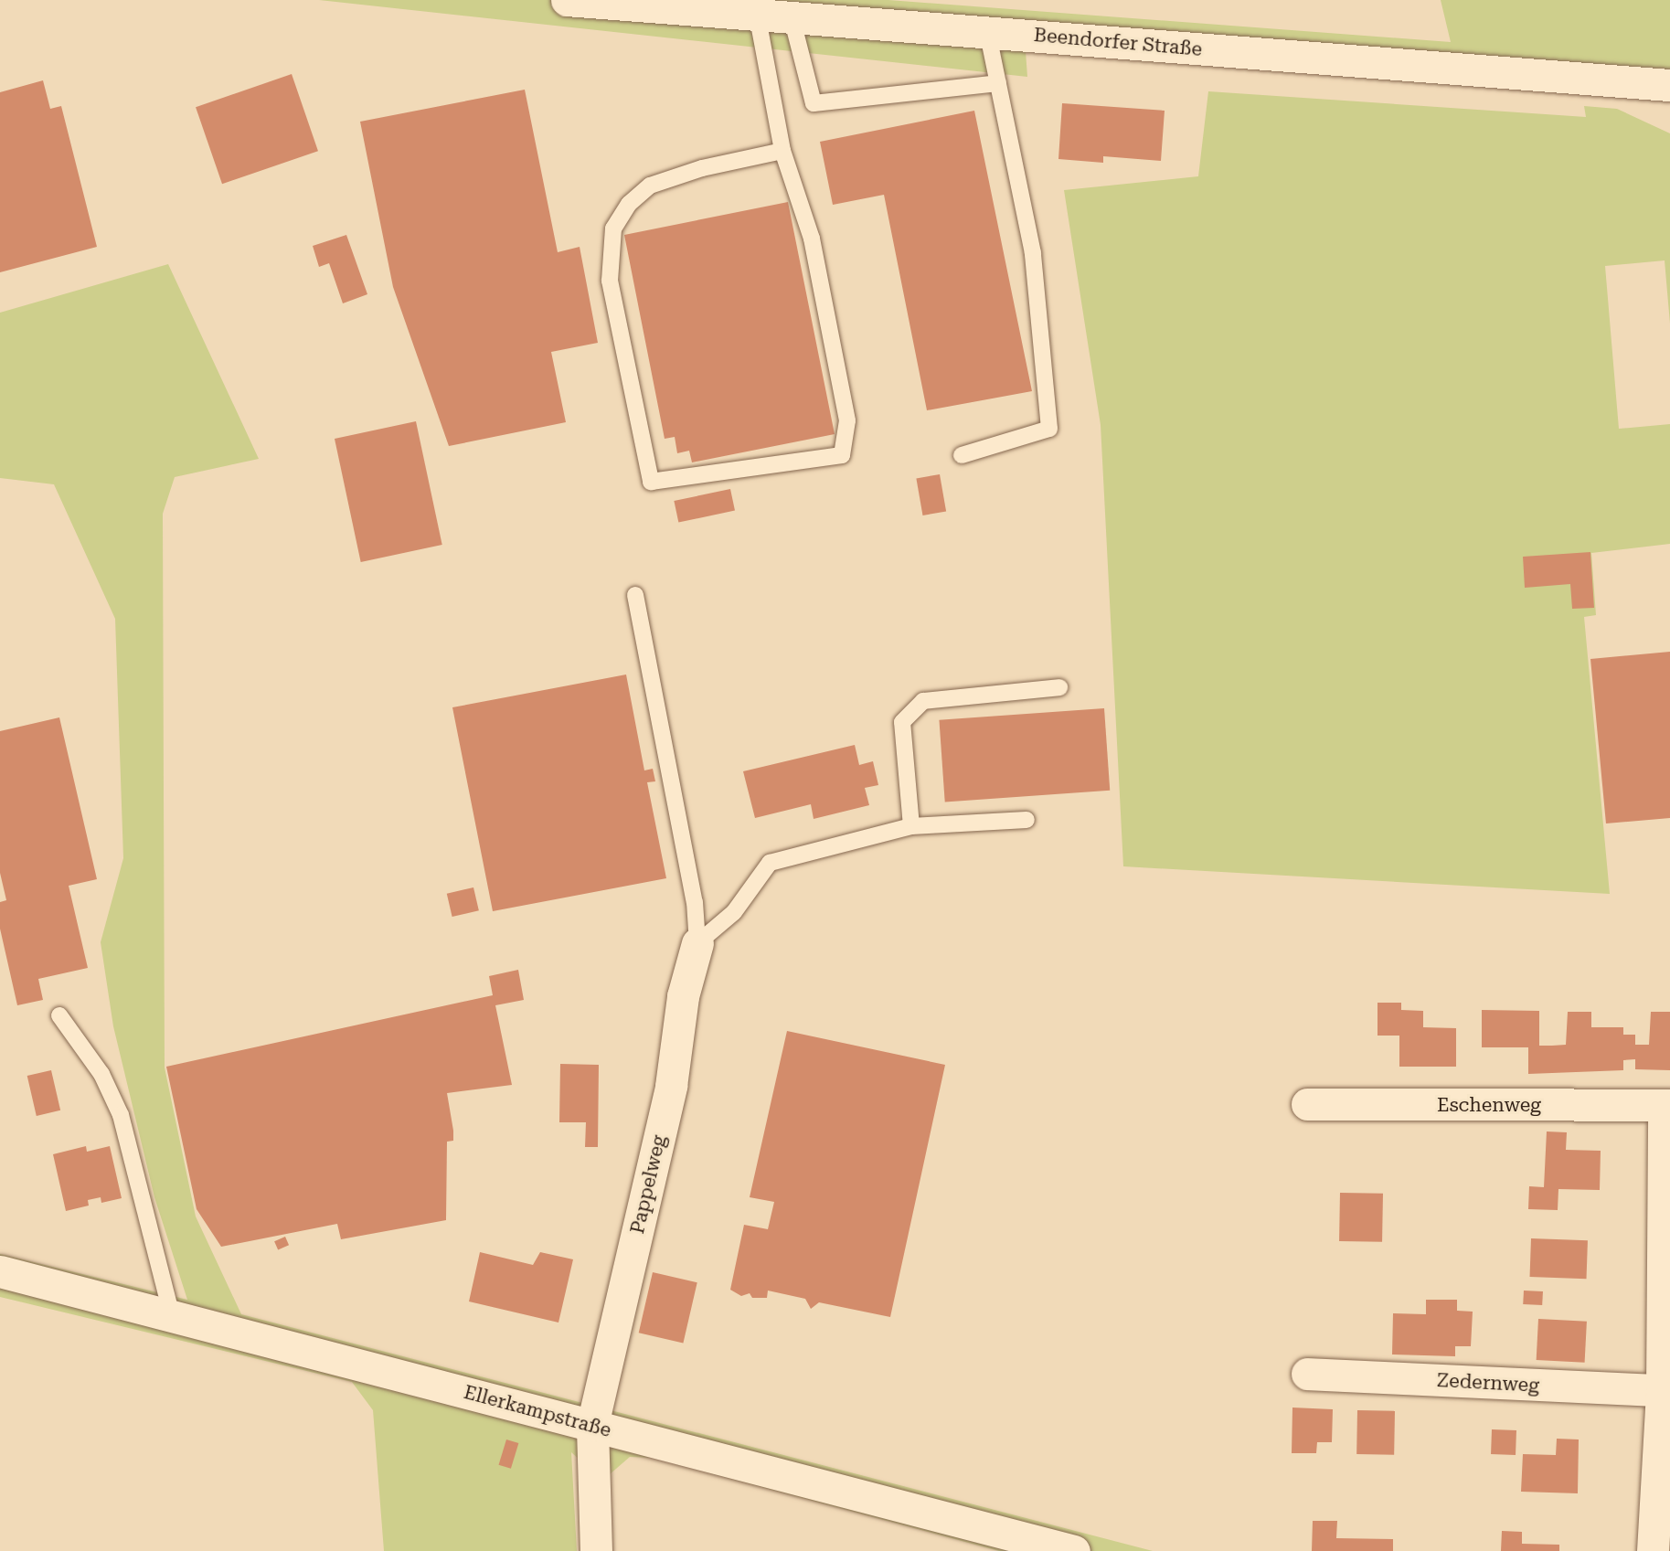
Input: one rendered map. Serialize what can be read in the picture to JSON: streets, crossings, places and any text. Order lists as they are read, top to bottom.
{
  "streets": {
    "street": [
      "Beendorfer Straße",
      "Eschenweg",
      "Pappelweg",
      "Zedernweg",
      "Ellerkampstraße"
    ]
  },
  "crossings": [
    ["Pappelweg", "Ellerkampstraße"]
  ]
}
